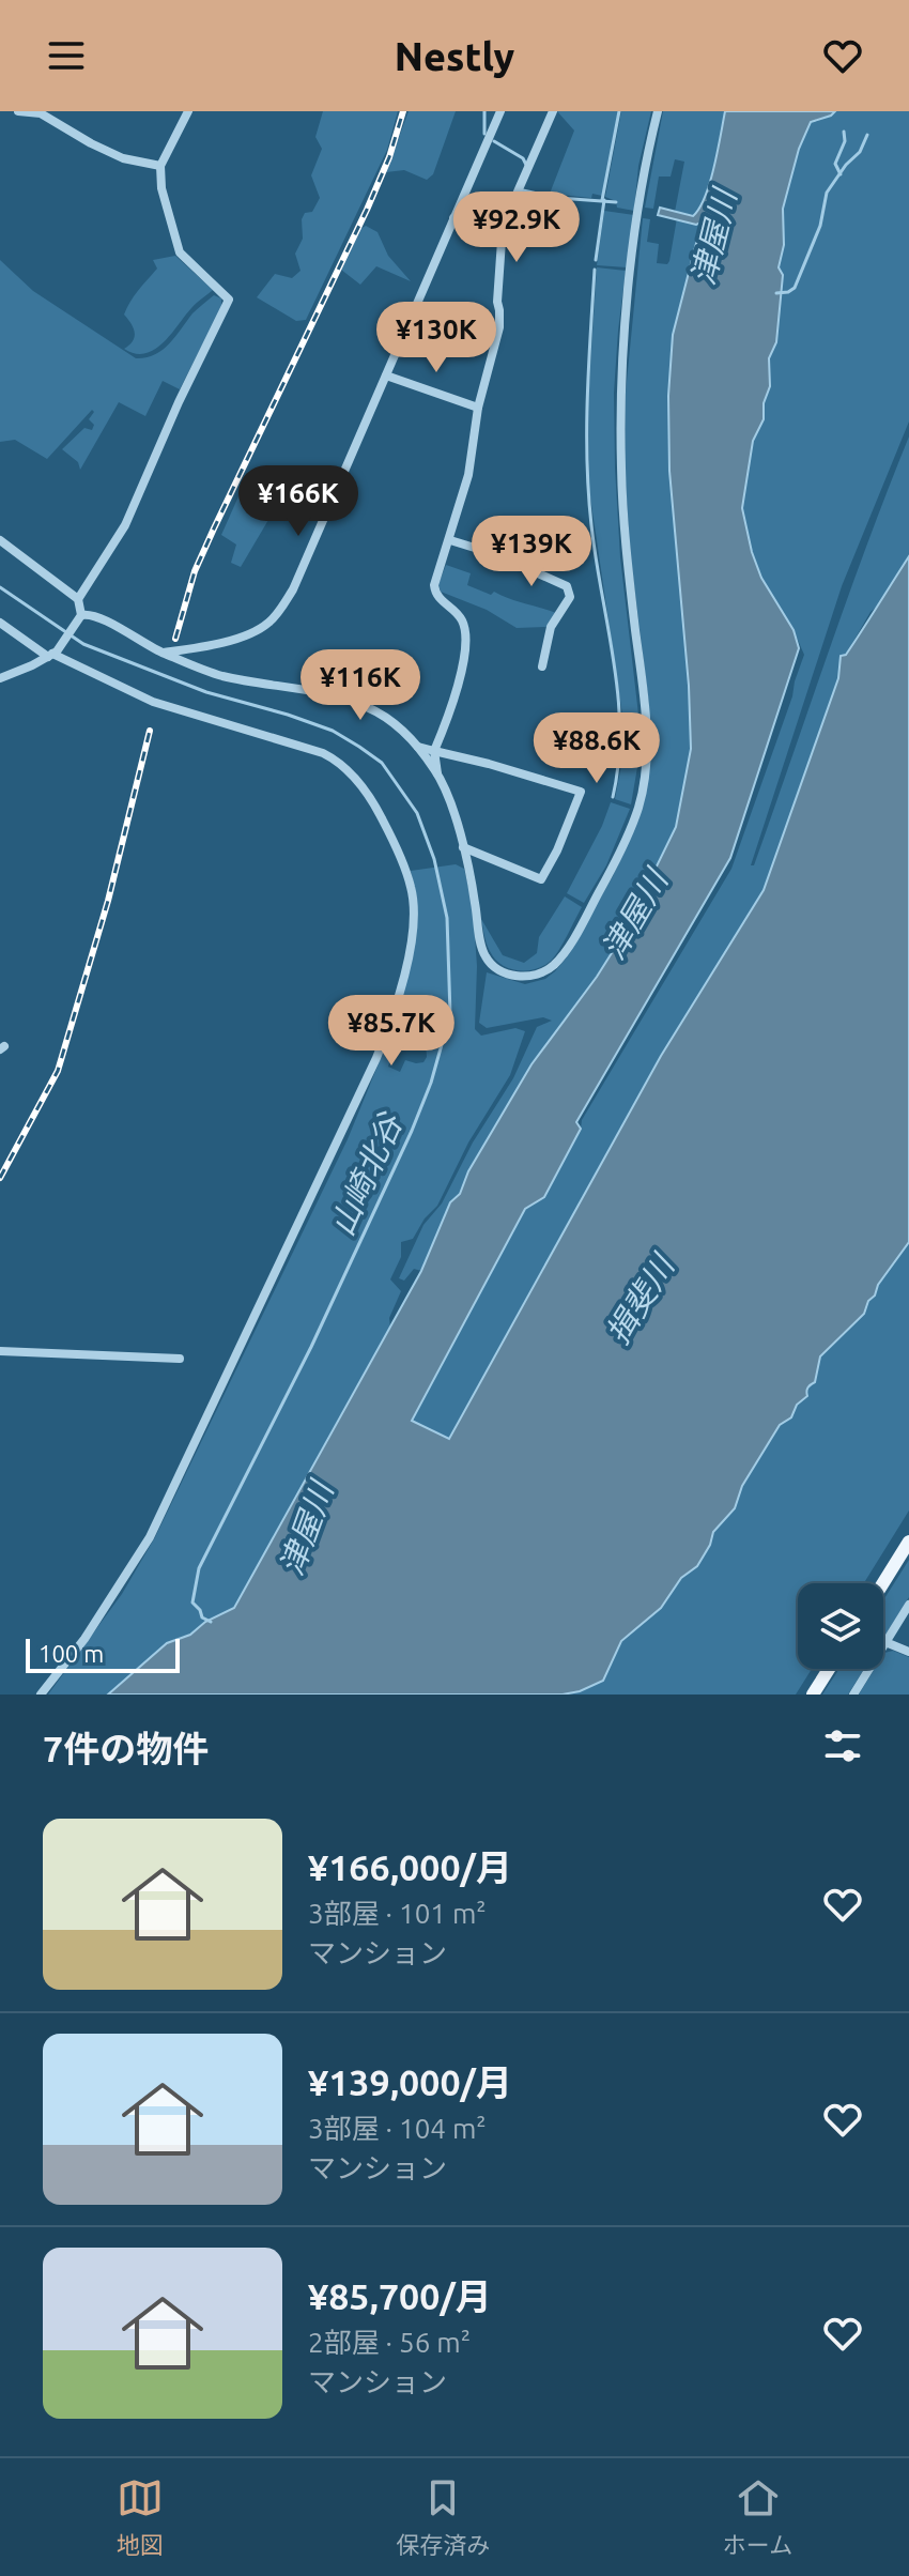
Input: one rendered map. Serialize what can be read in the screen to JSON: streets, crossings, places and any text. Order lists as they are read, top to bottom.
{
  "water": ["津屋川", "山崎北谷", "揖斐川"],
  "scale_bar": "100 m",
  "page": {
    "header": "Nestly",
    "price": [
      "¥92.9K",
      "¥130K",
      "¥166K",
      "¥139K",
      "¥116K",
      "¥88.6K",
      "¥85.7K"
    ],
    "scale": "100 m",
    "heading": "7件の物件",
    "list": [
      {
        "name": "¥166,000/月",
        "note": "3部屋 · 101 m² · マンション"
      },
      {
        "name": "¥139,000/月",
        "note": "3部屋 · 104 m² · マンション"
      },
      {
        "name": "¥85,700/月",
        "note": "2部屋 · 56 m² · マンション"
      }
    ],
    "tabs": ["地図", "保存済み", "ホーム"]
  }
}
